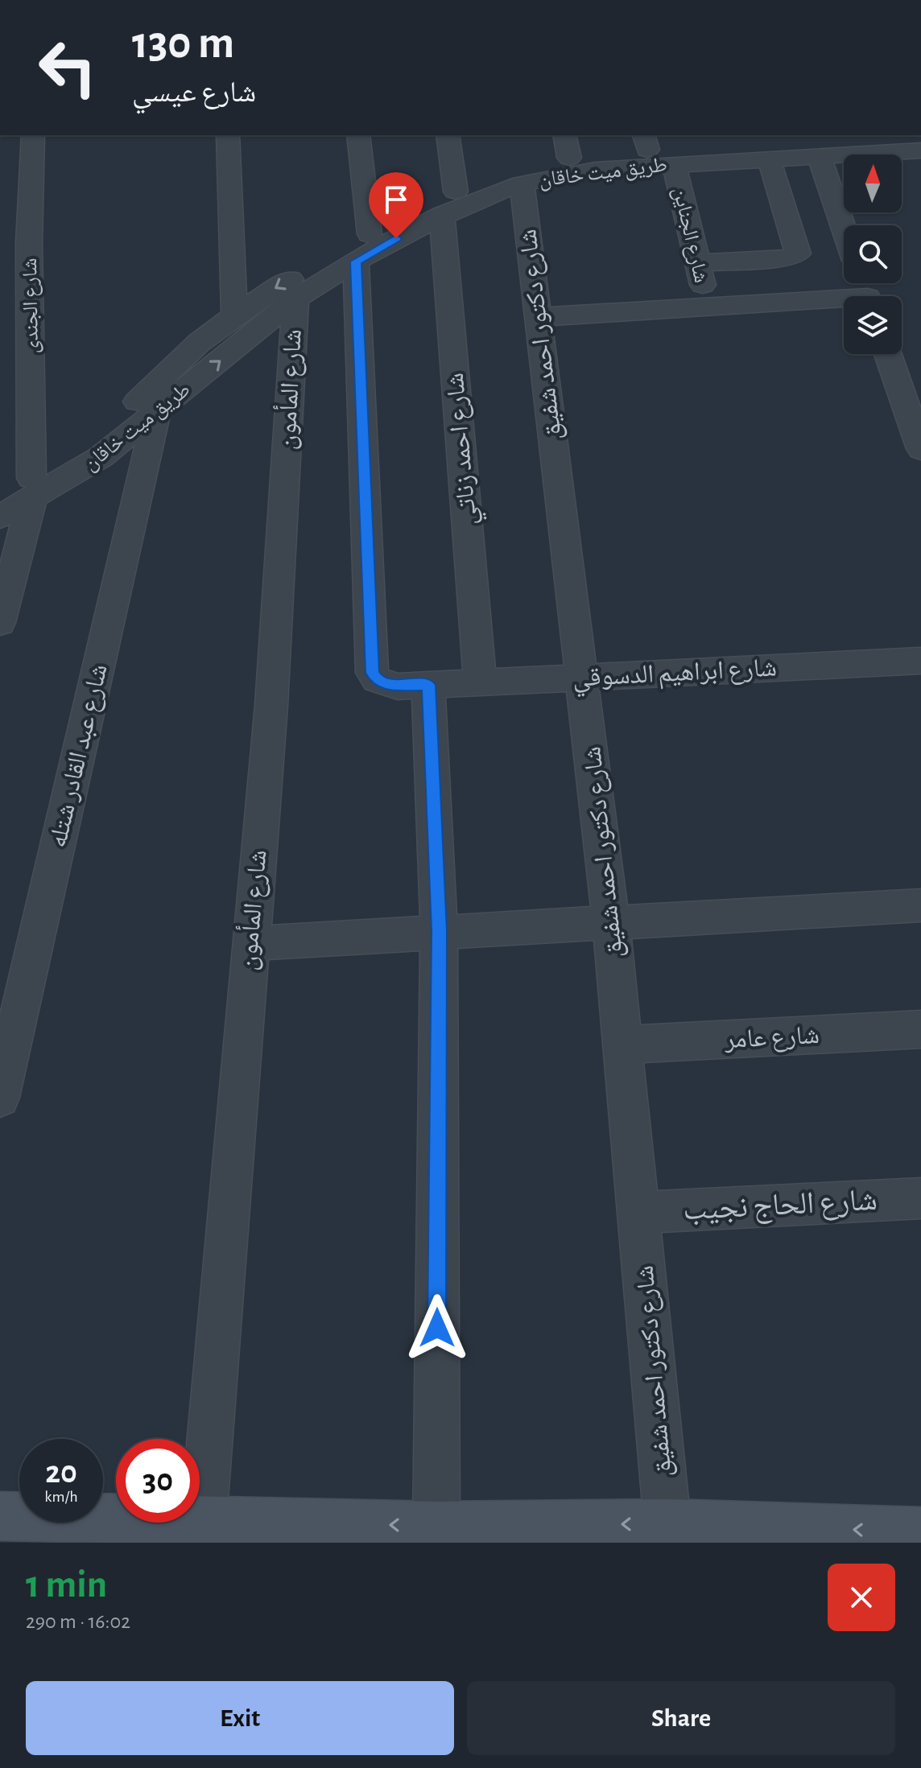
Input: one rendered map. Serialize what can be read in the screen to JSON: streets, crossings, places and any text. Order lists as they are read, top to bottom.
{
  "streets": {
    "street": [
      "طريق ميت خاقان",
      "شارع الجناين",
      "شارع الجندى",
      "شارع دكتور احمد شفيق",
      "شارع المأمون",
      "شارع احمد زناتي",
      "شارع ابراهيم الدسوقي",
      "شارع عبد القادر شتله",
      "شارع عامر",
      "شارع الحاج نجيب"
    ]
  },
  "crossings": [
    ["طريق ميت خاقان", "شارع الجناين"],
    ["طريق ميت خاقان", "شارع الجندى"],
    ["طريق ميت خاقان", "شارع دكتور احمد شفيق"],
    ["طريق ميت خاقان", "شارع المأمون"],
    ["طريق ميت خاقان", "شارع احمد زناتي"],
    ["طريق ميت خاقان", "شارع ابراهيم الدسوقي"],
    ["طريق ميت خاقان", "شارع عبد القادر شتله"],
    ["شارع دكتور احمد شفيق", "شارع ابراهيم الدسوقي"],
    ["شارع دكتور احمد شفيق", "شارع عامر"],
    ["شارع دكتور احمد شفيق", "شارع الحاج نجيب"],
    ["شارع احمد زناتي", "شارع ابراهيم الدسوقي"]
  ],
  "north": "top",
  "page": {
    "turn": ["130 m", "شارع عيسي"],
    "speed": "20 km/h",
    "limit": "30",
    "heading": ["1 min", "290 m · 16:02"],
    "buttons": ["Exit", "Share"]
  }
}
